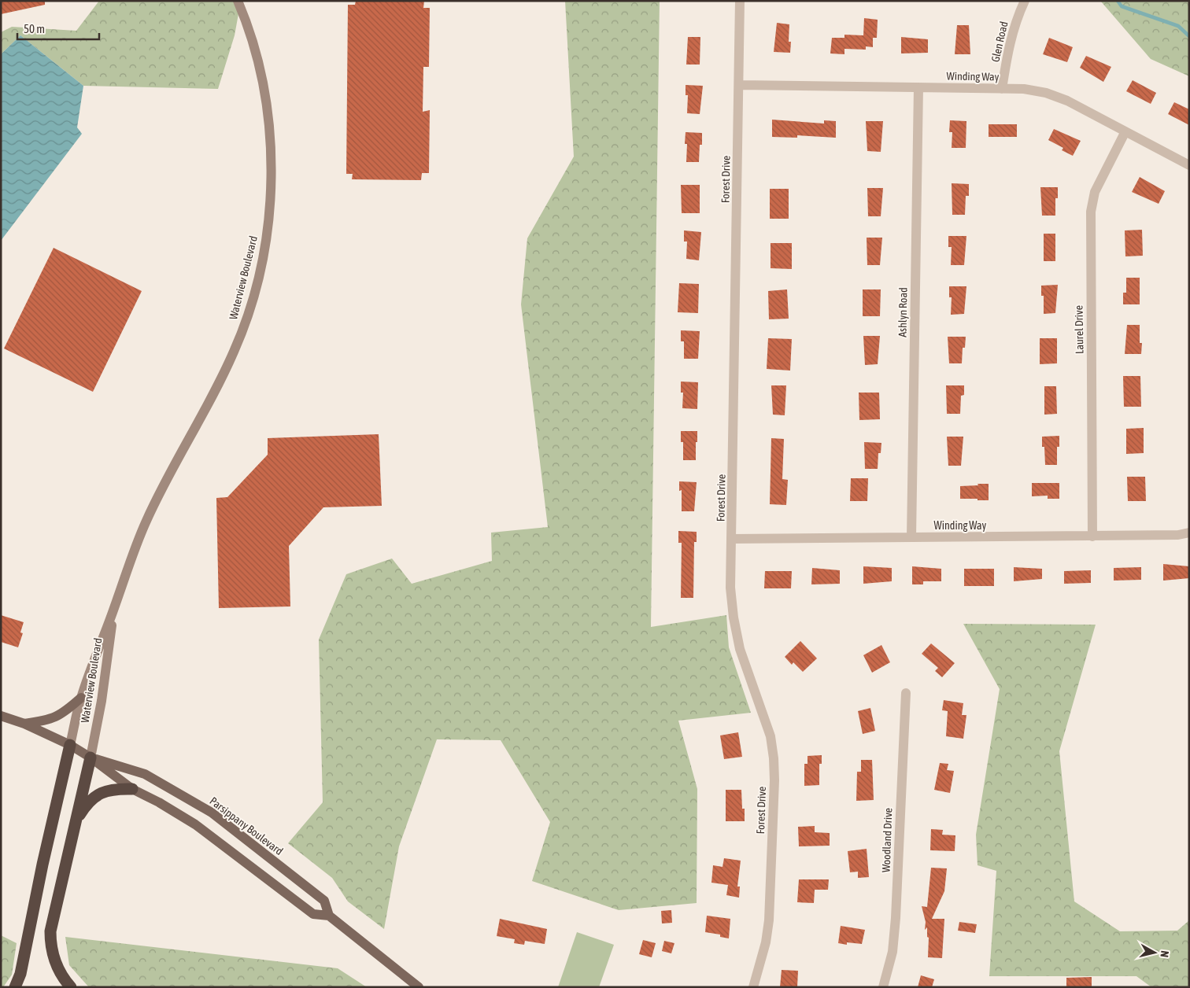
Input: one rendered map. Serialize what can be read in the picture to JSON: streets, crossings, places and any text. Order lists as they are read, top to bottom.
{
  "streets": {
    "main road": ["Parsippany Boulevard"],
    "street": [
      "Glen Road",
      "Winding Way",
      "Forest Drive",
      "Waterview Boulevard",
      "Ashlyn Road",
      "Laurel Drive",
      "Woodland Drive"
    ]
  },
  "crossings": [
    ["Glen Road", "Winding Way"],
    ["Winding Way", "Forest Drive"],
    ["Winding Way", "Ashlyn Road"],
    ["Winding Way", "Laurel Drive"],
    ["Waterview Boulevard", "Parsippany Boulevard"]
  ],
  "scale_bar": "50 m",
  "north": "right"
}
